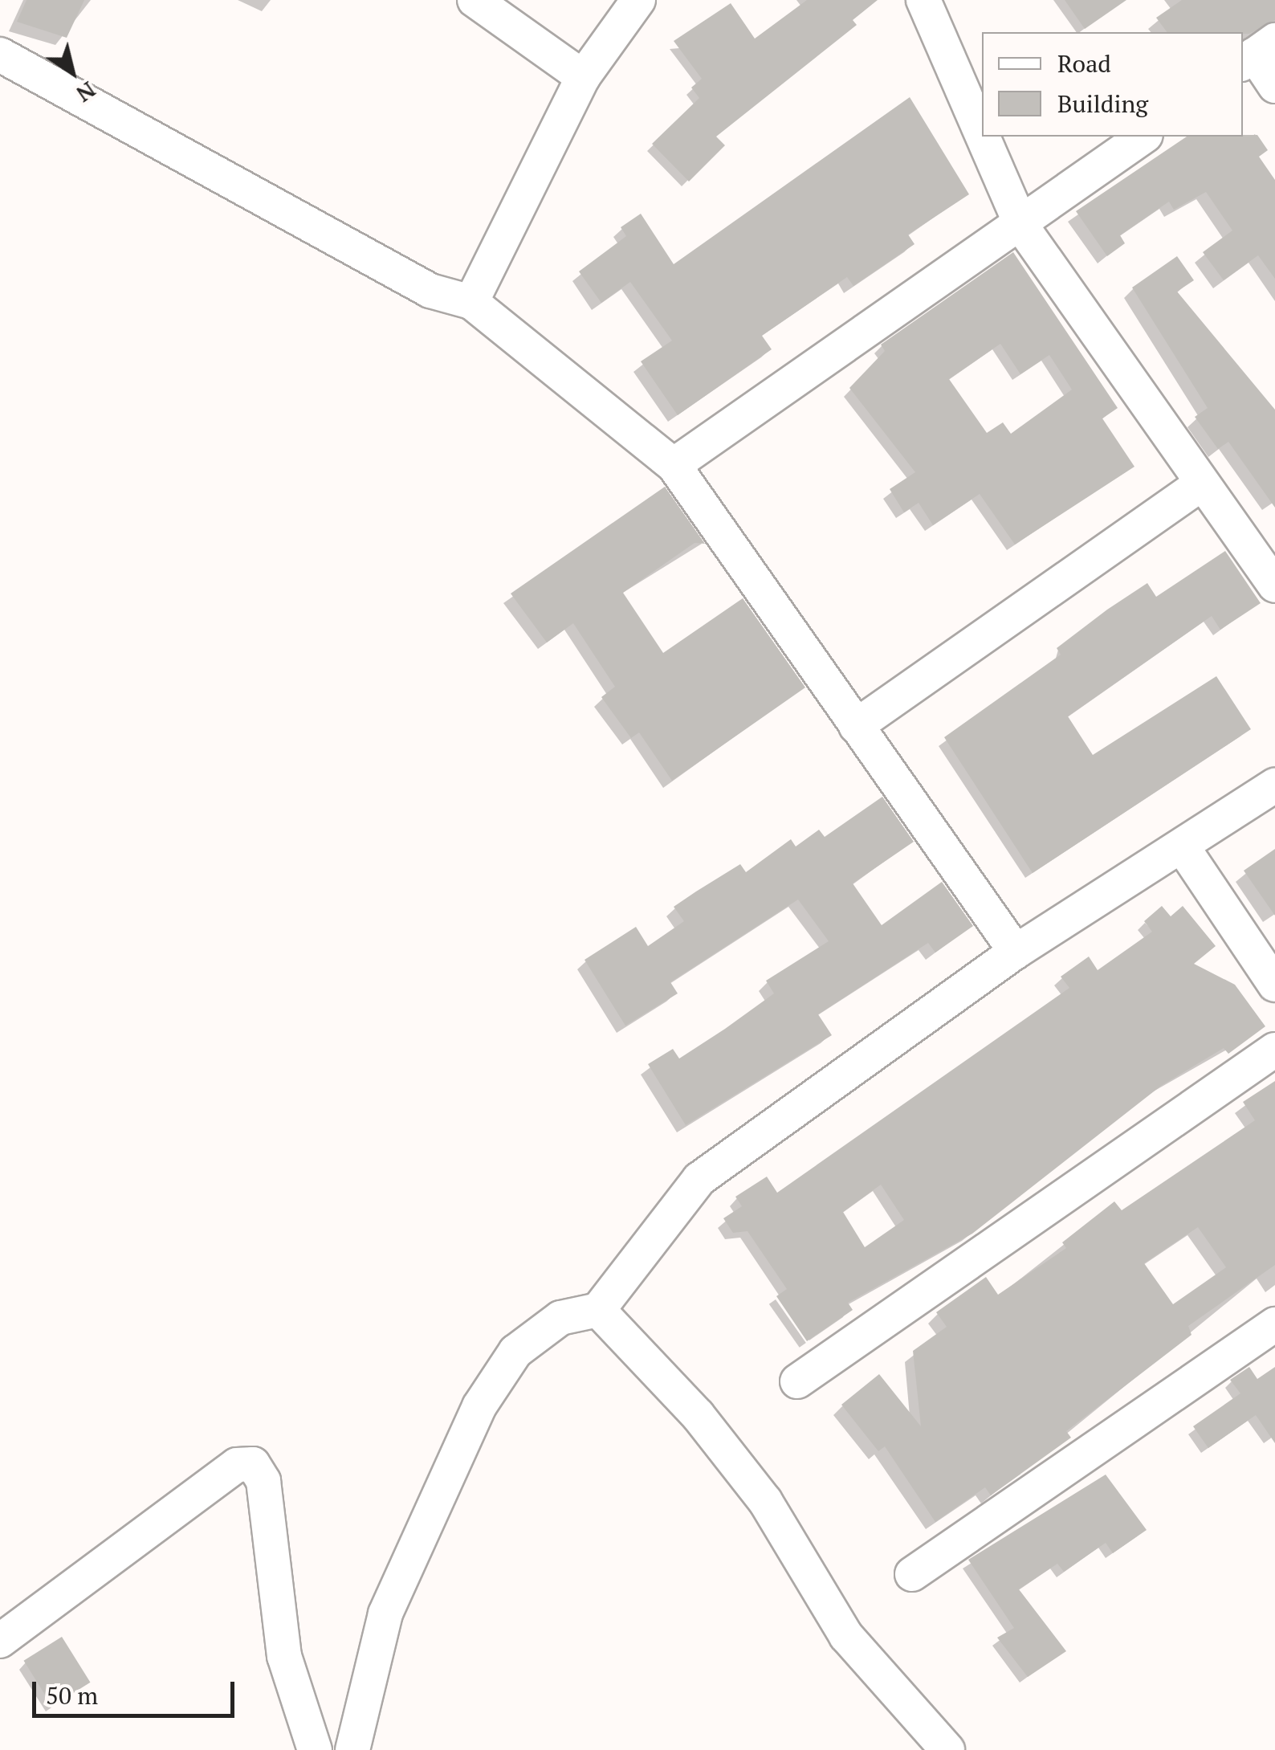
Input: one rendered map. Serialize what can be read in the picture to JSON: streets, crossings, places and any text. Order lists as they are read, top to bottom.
{
  "legend": ["Road", "Building"],
  "scale_bar": "50 m",
  "north": "bottom right"
}
